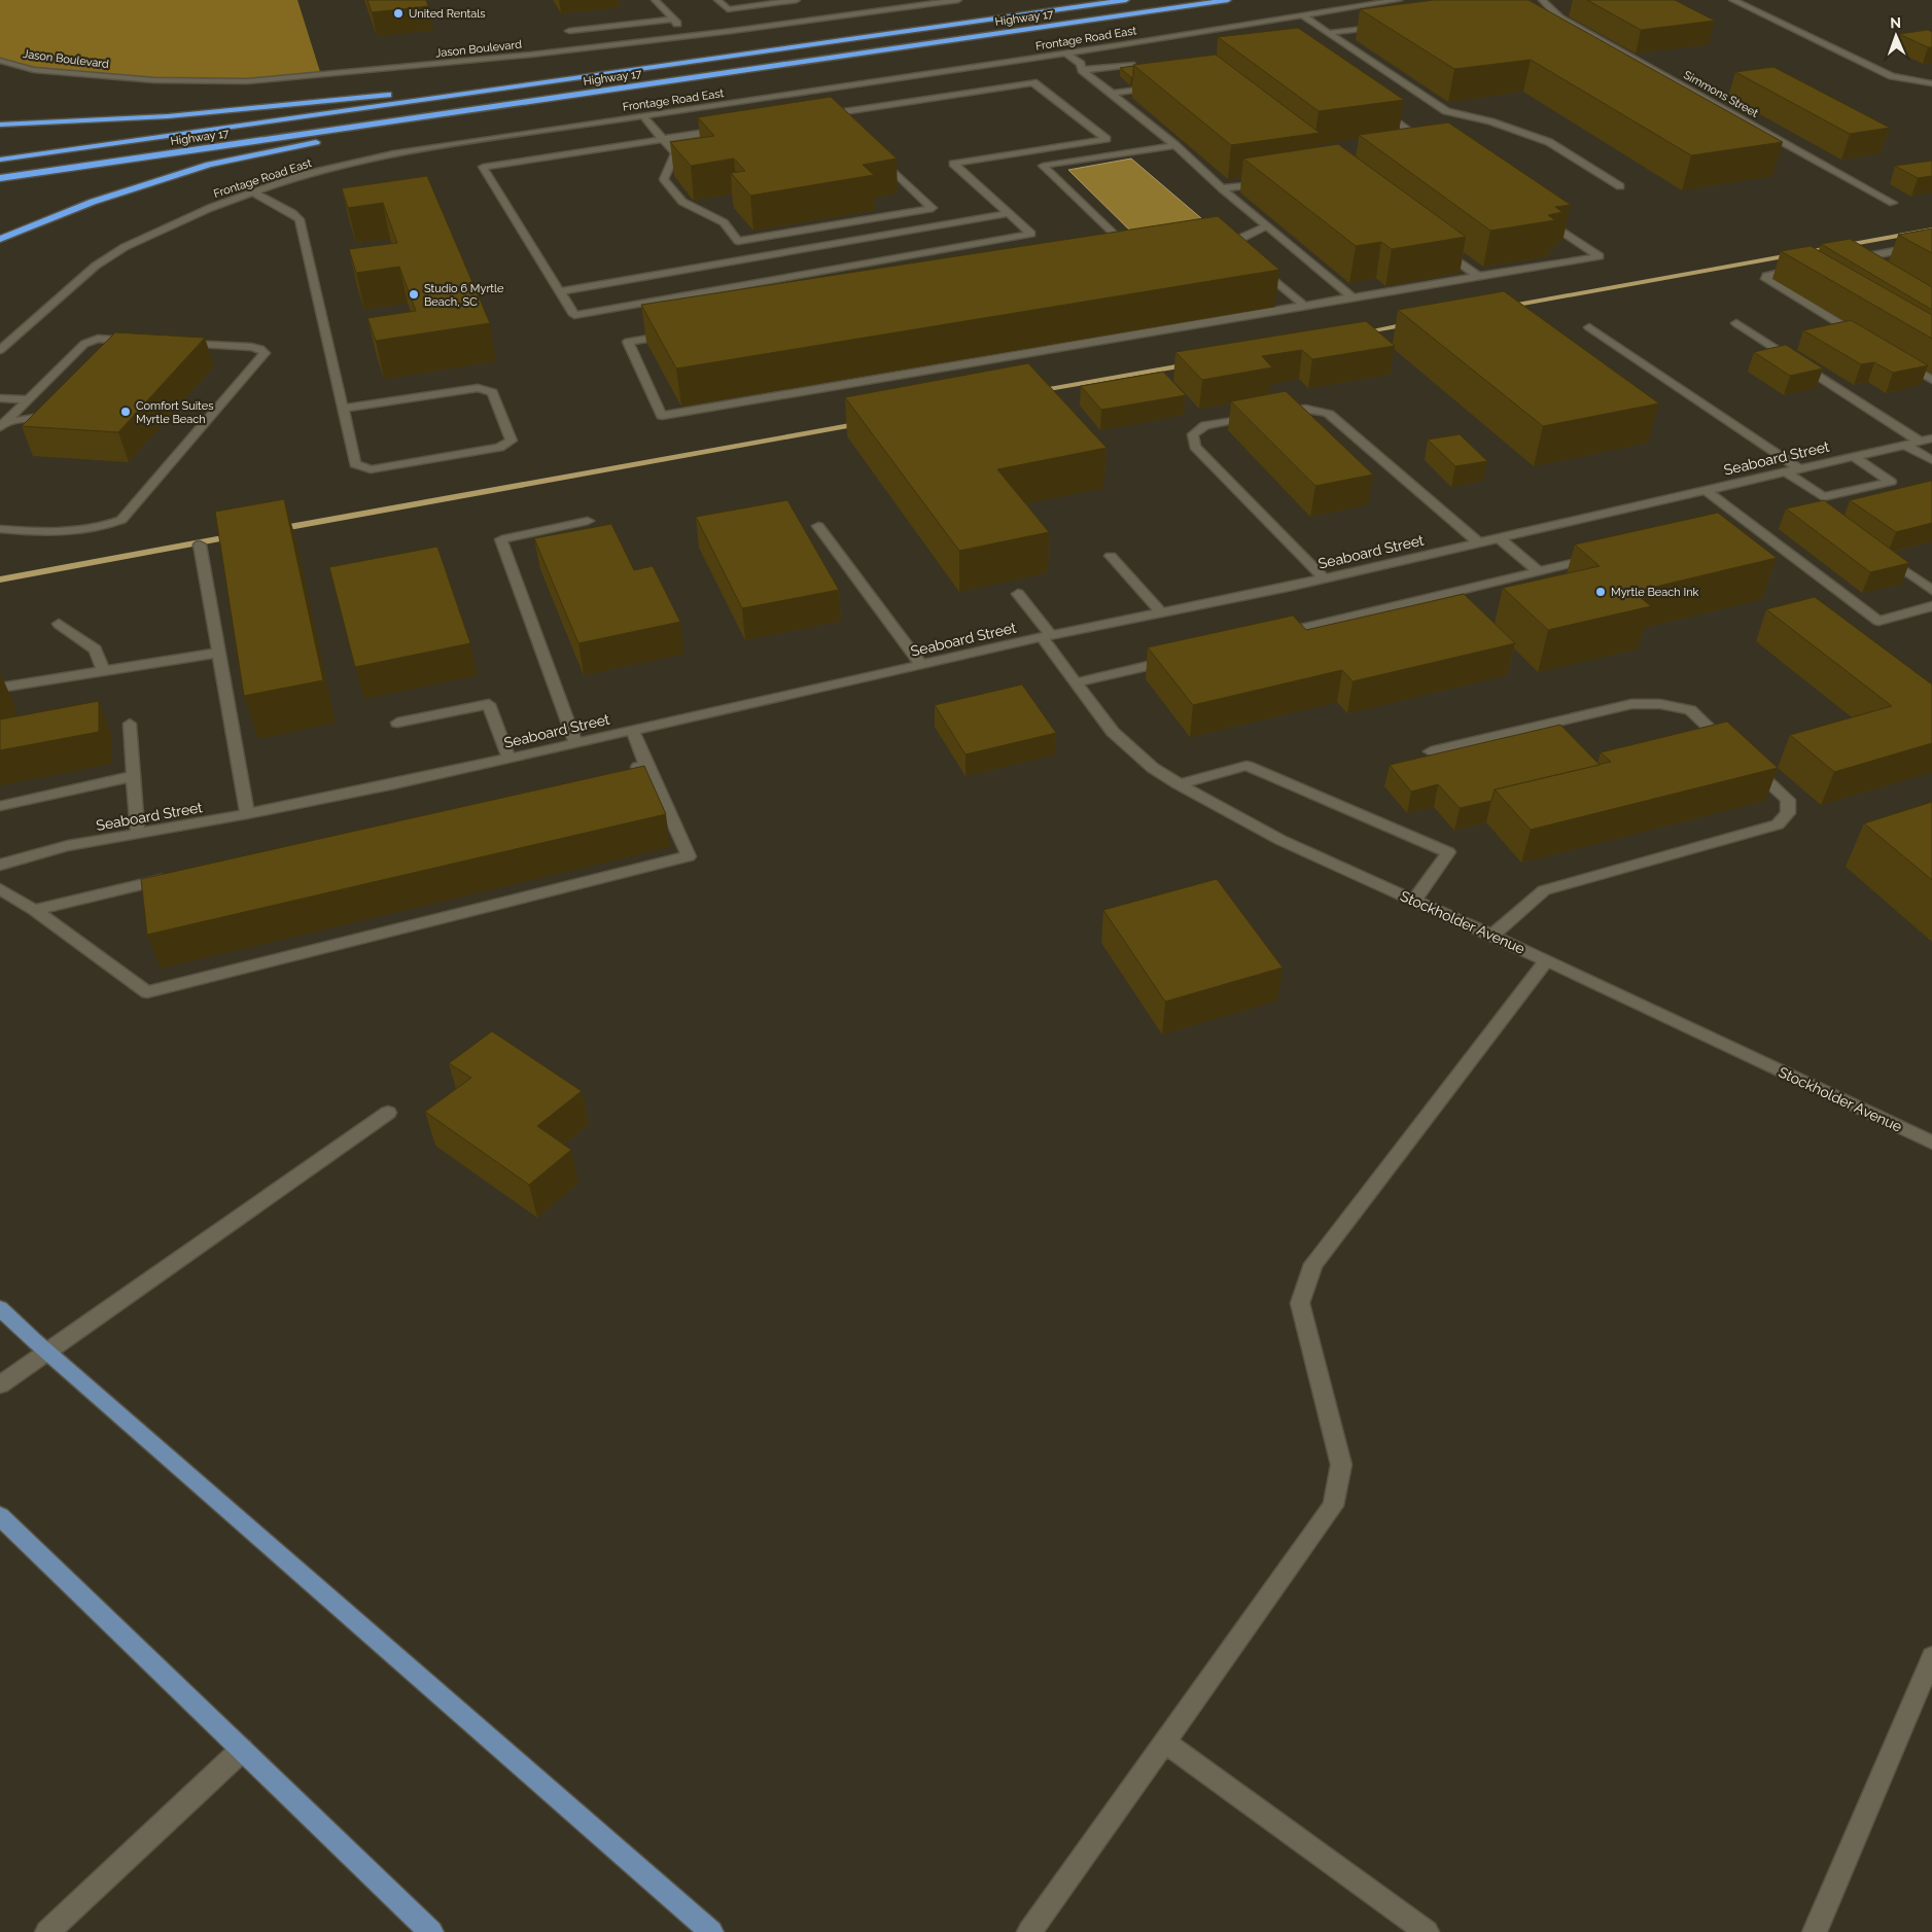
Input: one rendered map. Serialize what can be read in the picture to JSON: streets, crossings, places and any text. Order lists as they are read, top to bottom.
{
  "streets": {
    "highway": ["Highway 17"],
    "street": [
      "Frontage Road East",
      "Jason Boulevard",
      "Simmons Street",
      "Seaboard Street",
      "Stockholder Avenue"
    ]
  },
  "crossings": [
    ["Seaboard Street", "Stockholder Avenue"]
  ],
  "places": [
    "United Rentals",
    "Studio 6 Myrtle Beach, SC",
    "Comfort Suites Myrtle Beach",
    "Myrtle Beach Ink"
  ],
  "north": "top"
}
